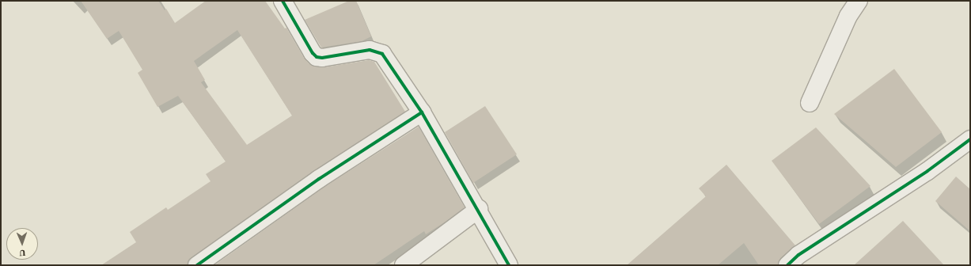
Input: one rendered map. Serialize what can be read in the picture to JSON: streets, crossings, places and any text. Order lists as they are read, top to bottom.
{
  "north": "bottom"
}
